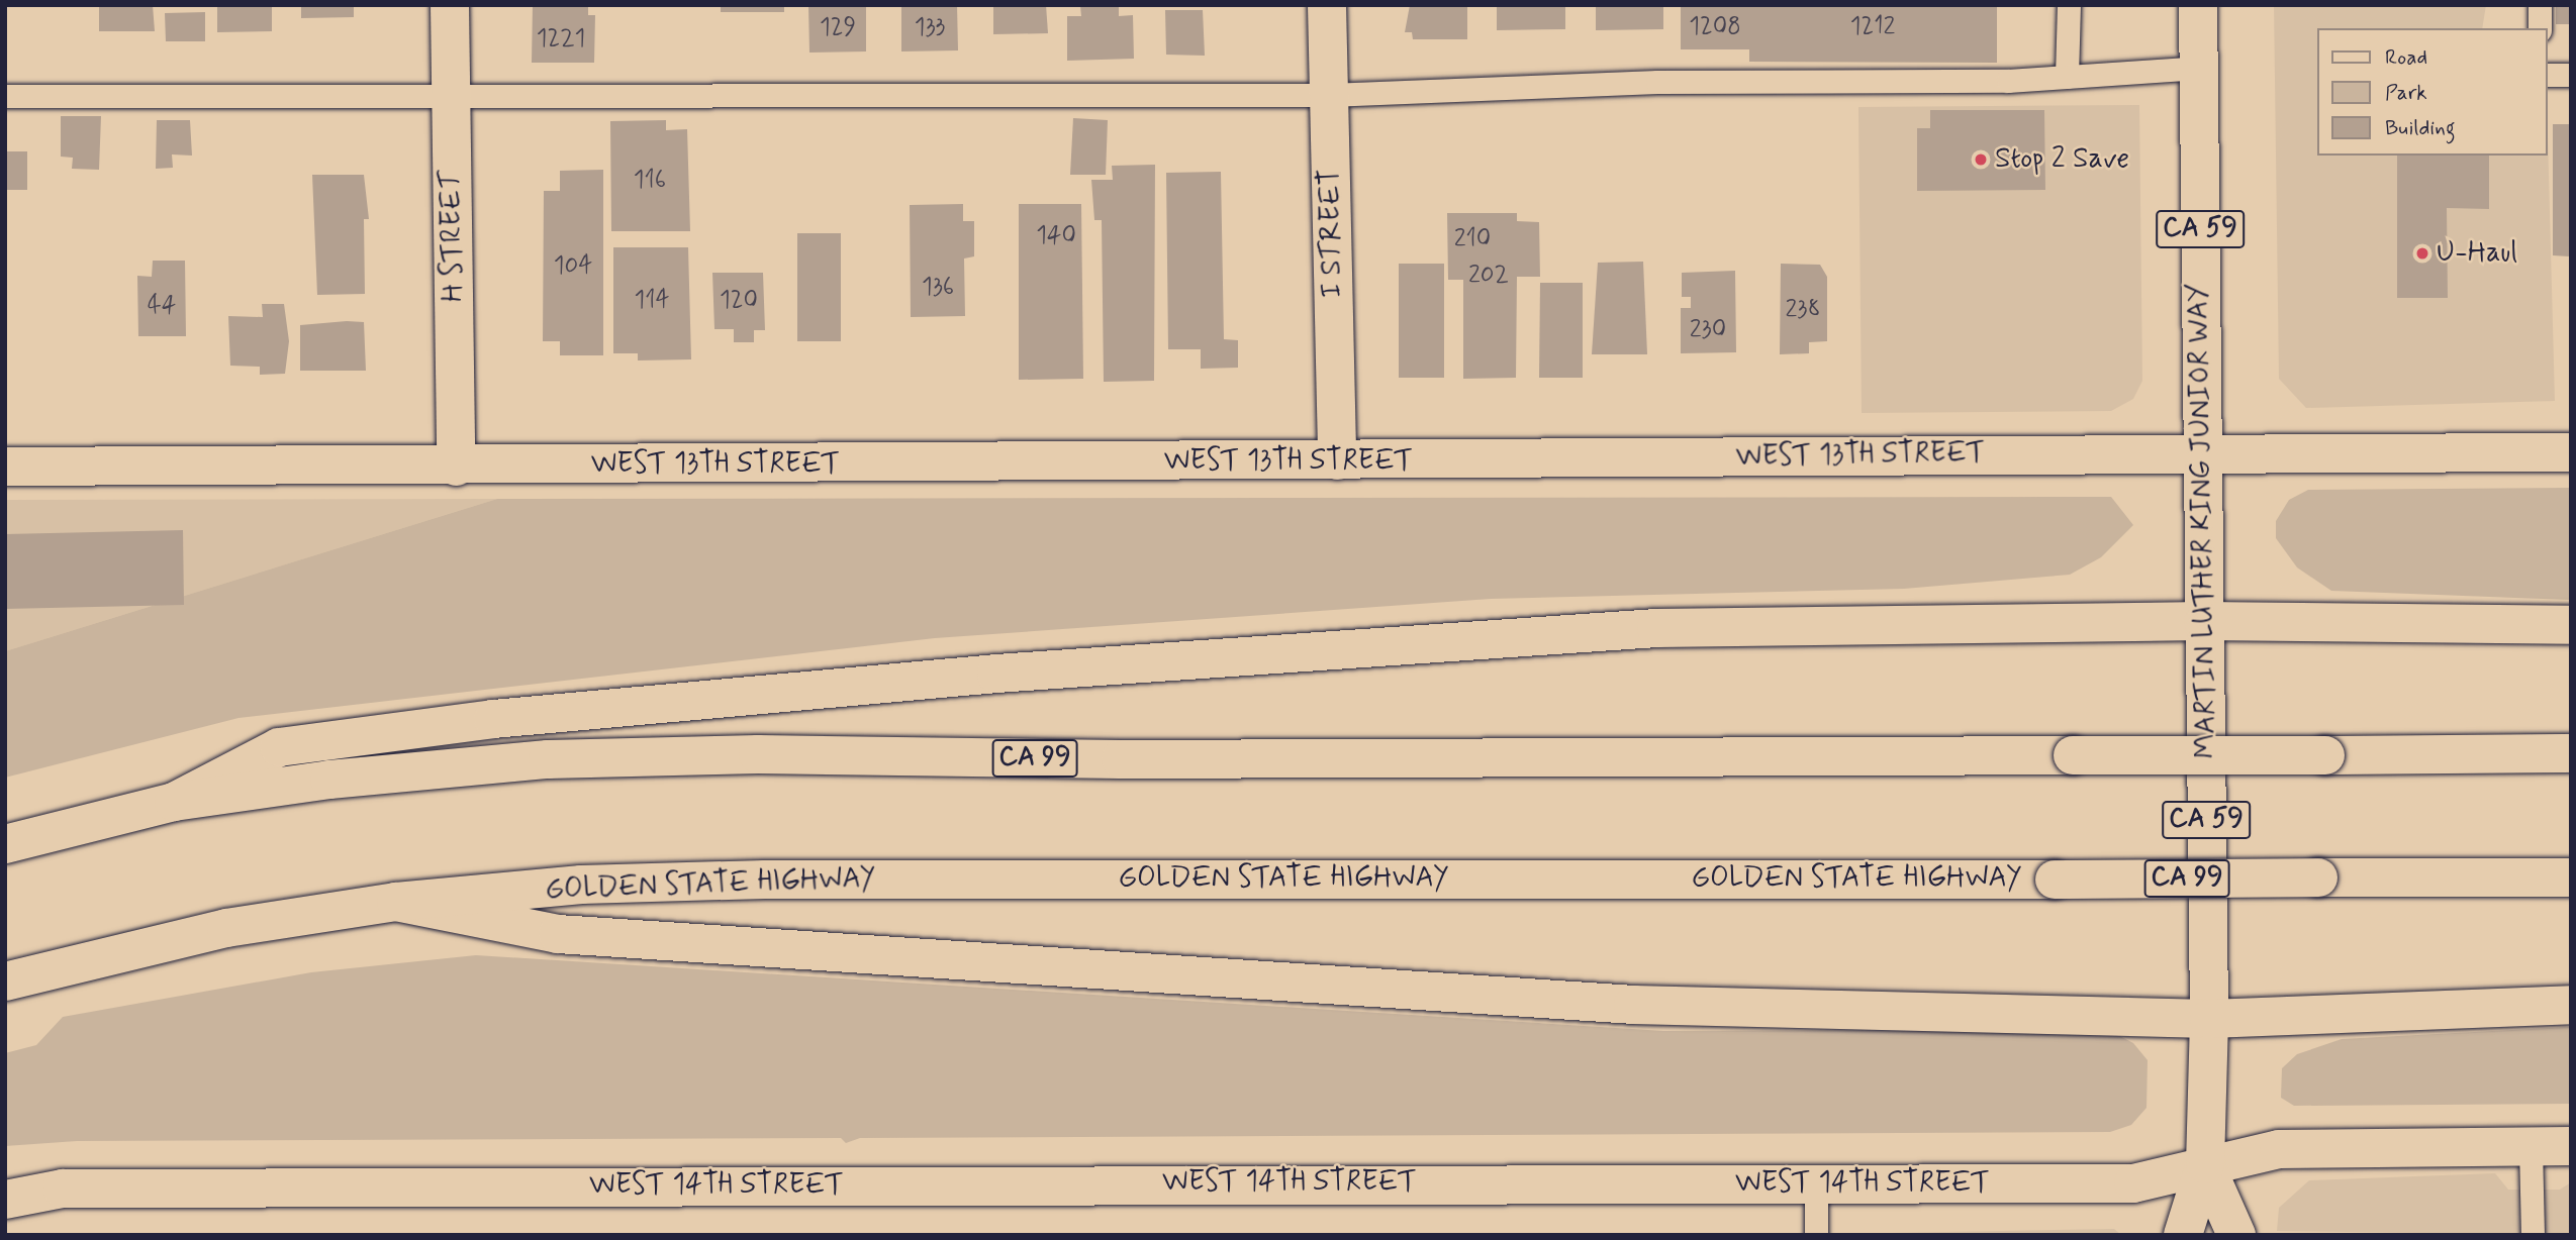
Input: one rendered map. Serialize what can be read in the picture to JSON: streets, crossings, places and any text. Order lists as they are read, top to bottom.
{
  "streets": {
    "main road": [
      "CA 59",
      "I STREET",
      "H STREET",
      "WEST 13TH STREET",
      "MARTIN LUTHER KING JUNIOR WAY",
      "CA 99",
      "GOLDEN STATE HIGHWAY",
      "WEST 14TH STREET"
    ]
  },
  "crossings": [
    ["I STREET", "WEST 13TH STREET"],
    ["H STREET", "WEST 13TH STREET"],
    ["WEST 13TH STREET", "MARTIN LUTHER KING JUNIOR WAY"],
    ["MARTIN LUTHER KING JUNIOR WAY", "WEST 14TH STREET"]
  ],
  "places": ["Stop 2 Save", "U-Haul"],
  "house_numbers": [
    "1208",
    "1212",
    "129",
    "133",
    "1221",
    "116",
    "140",
    "210",
    "104",
    "202",
    "136",
    "114",
    "120",
    "44",
    "238",
    "230"
  ],
  "legend": ["Road", "Park", "Building"]
}
